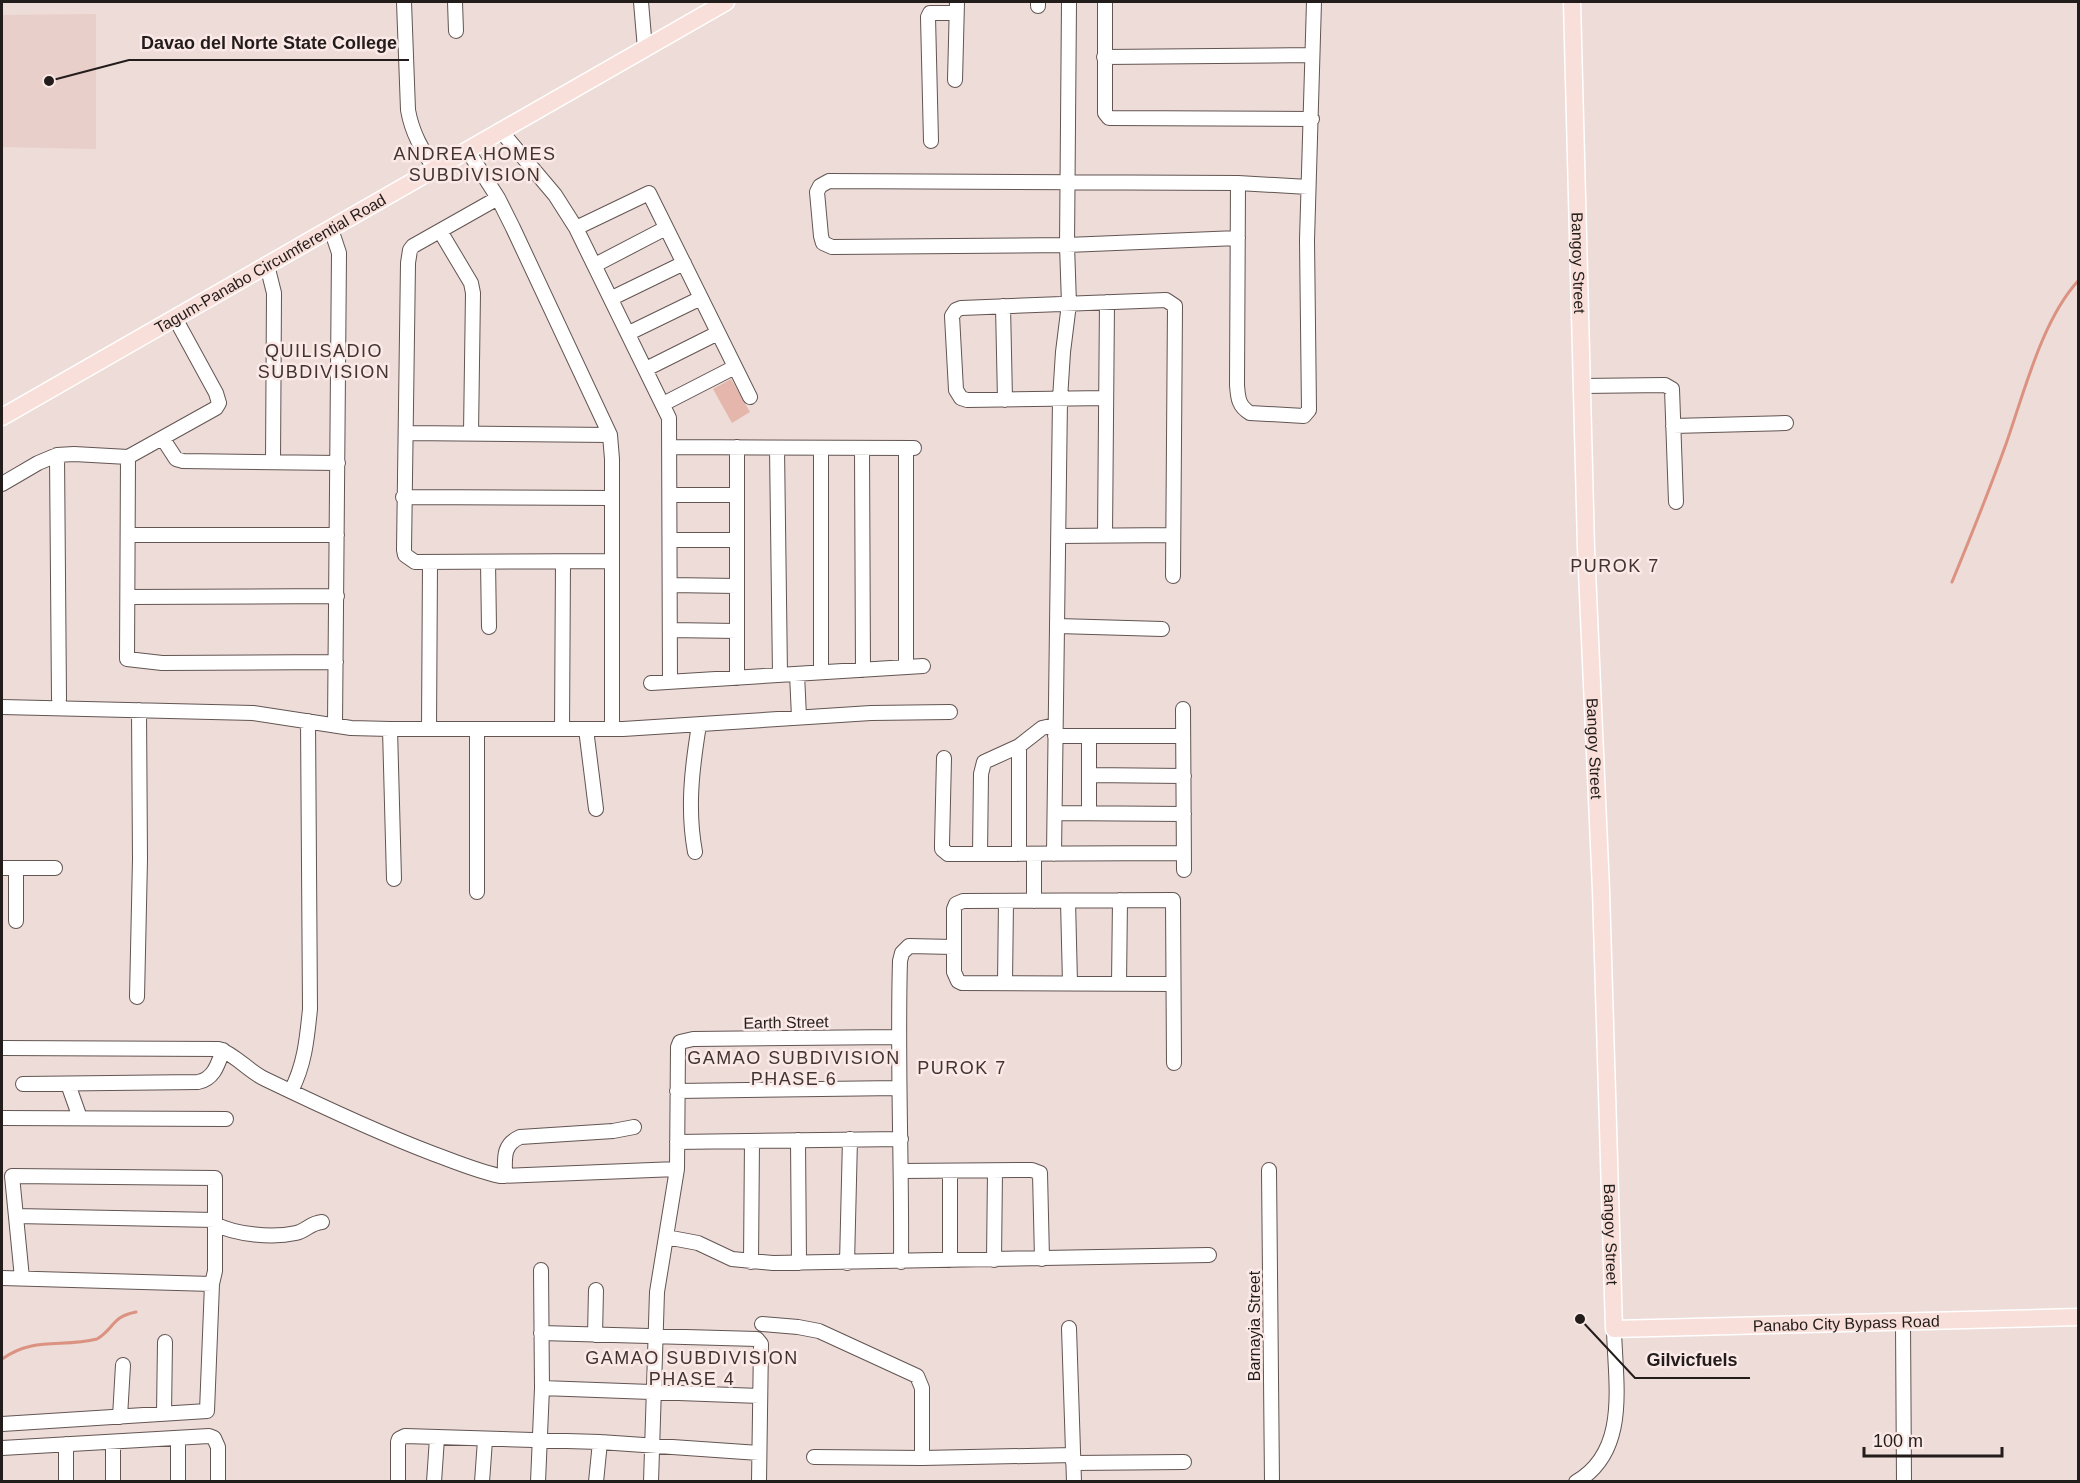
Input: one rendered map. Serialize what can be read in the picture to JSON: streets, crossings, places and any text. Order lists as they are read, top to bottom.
{
  "streets": {
    "main road": ["Tagum-Panabo Circumferential Road", "Bangoy Street", "Panabo City Bypass Road"],
    "street": ["Earth Street", "Barnayia Street"]
  },
  "crossings": [
    ["Bangoy Street", "Panabo City Bypass Road"]
  ],
  "districts": [
    "ANDREA HOMES SUBDIVISION",
    "QUILISADIO SUBDIVISION",
    "PUROK 7",
    "GAMAO SUBDIVISION PHASE 6",
    "PUROK 7",
    "GAMAO SUBDIVISION PHASE 4"
  ],
  "places": ["Davao del Norte State College", "Gilvicfuels"],
  "scale_bar": "100 m"
}
